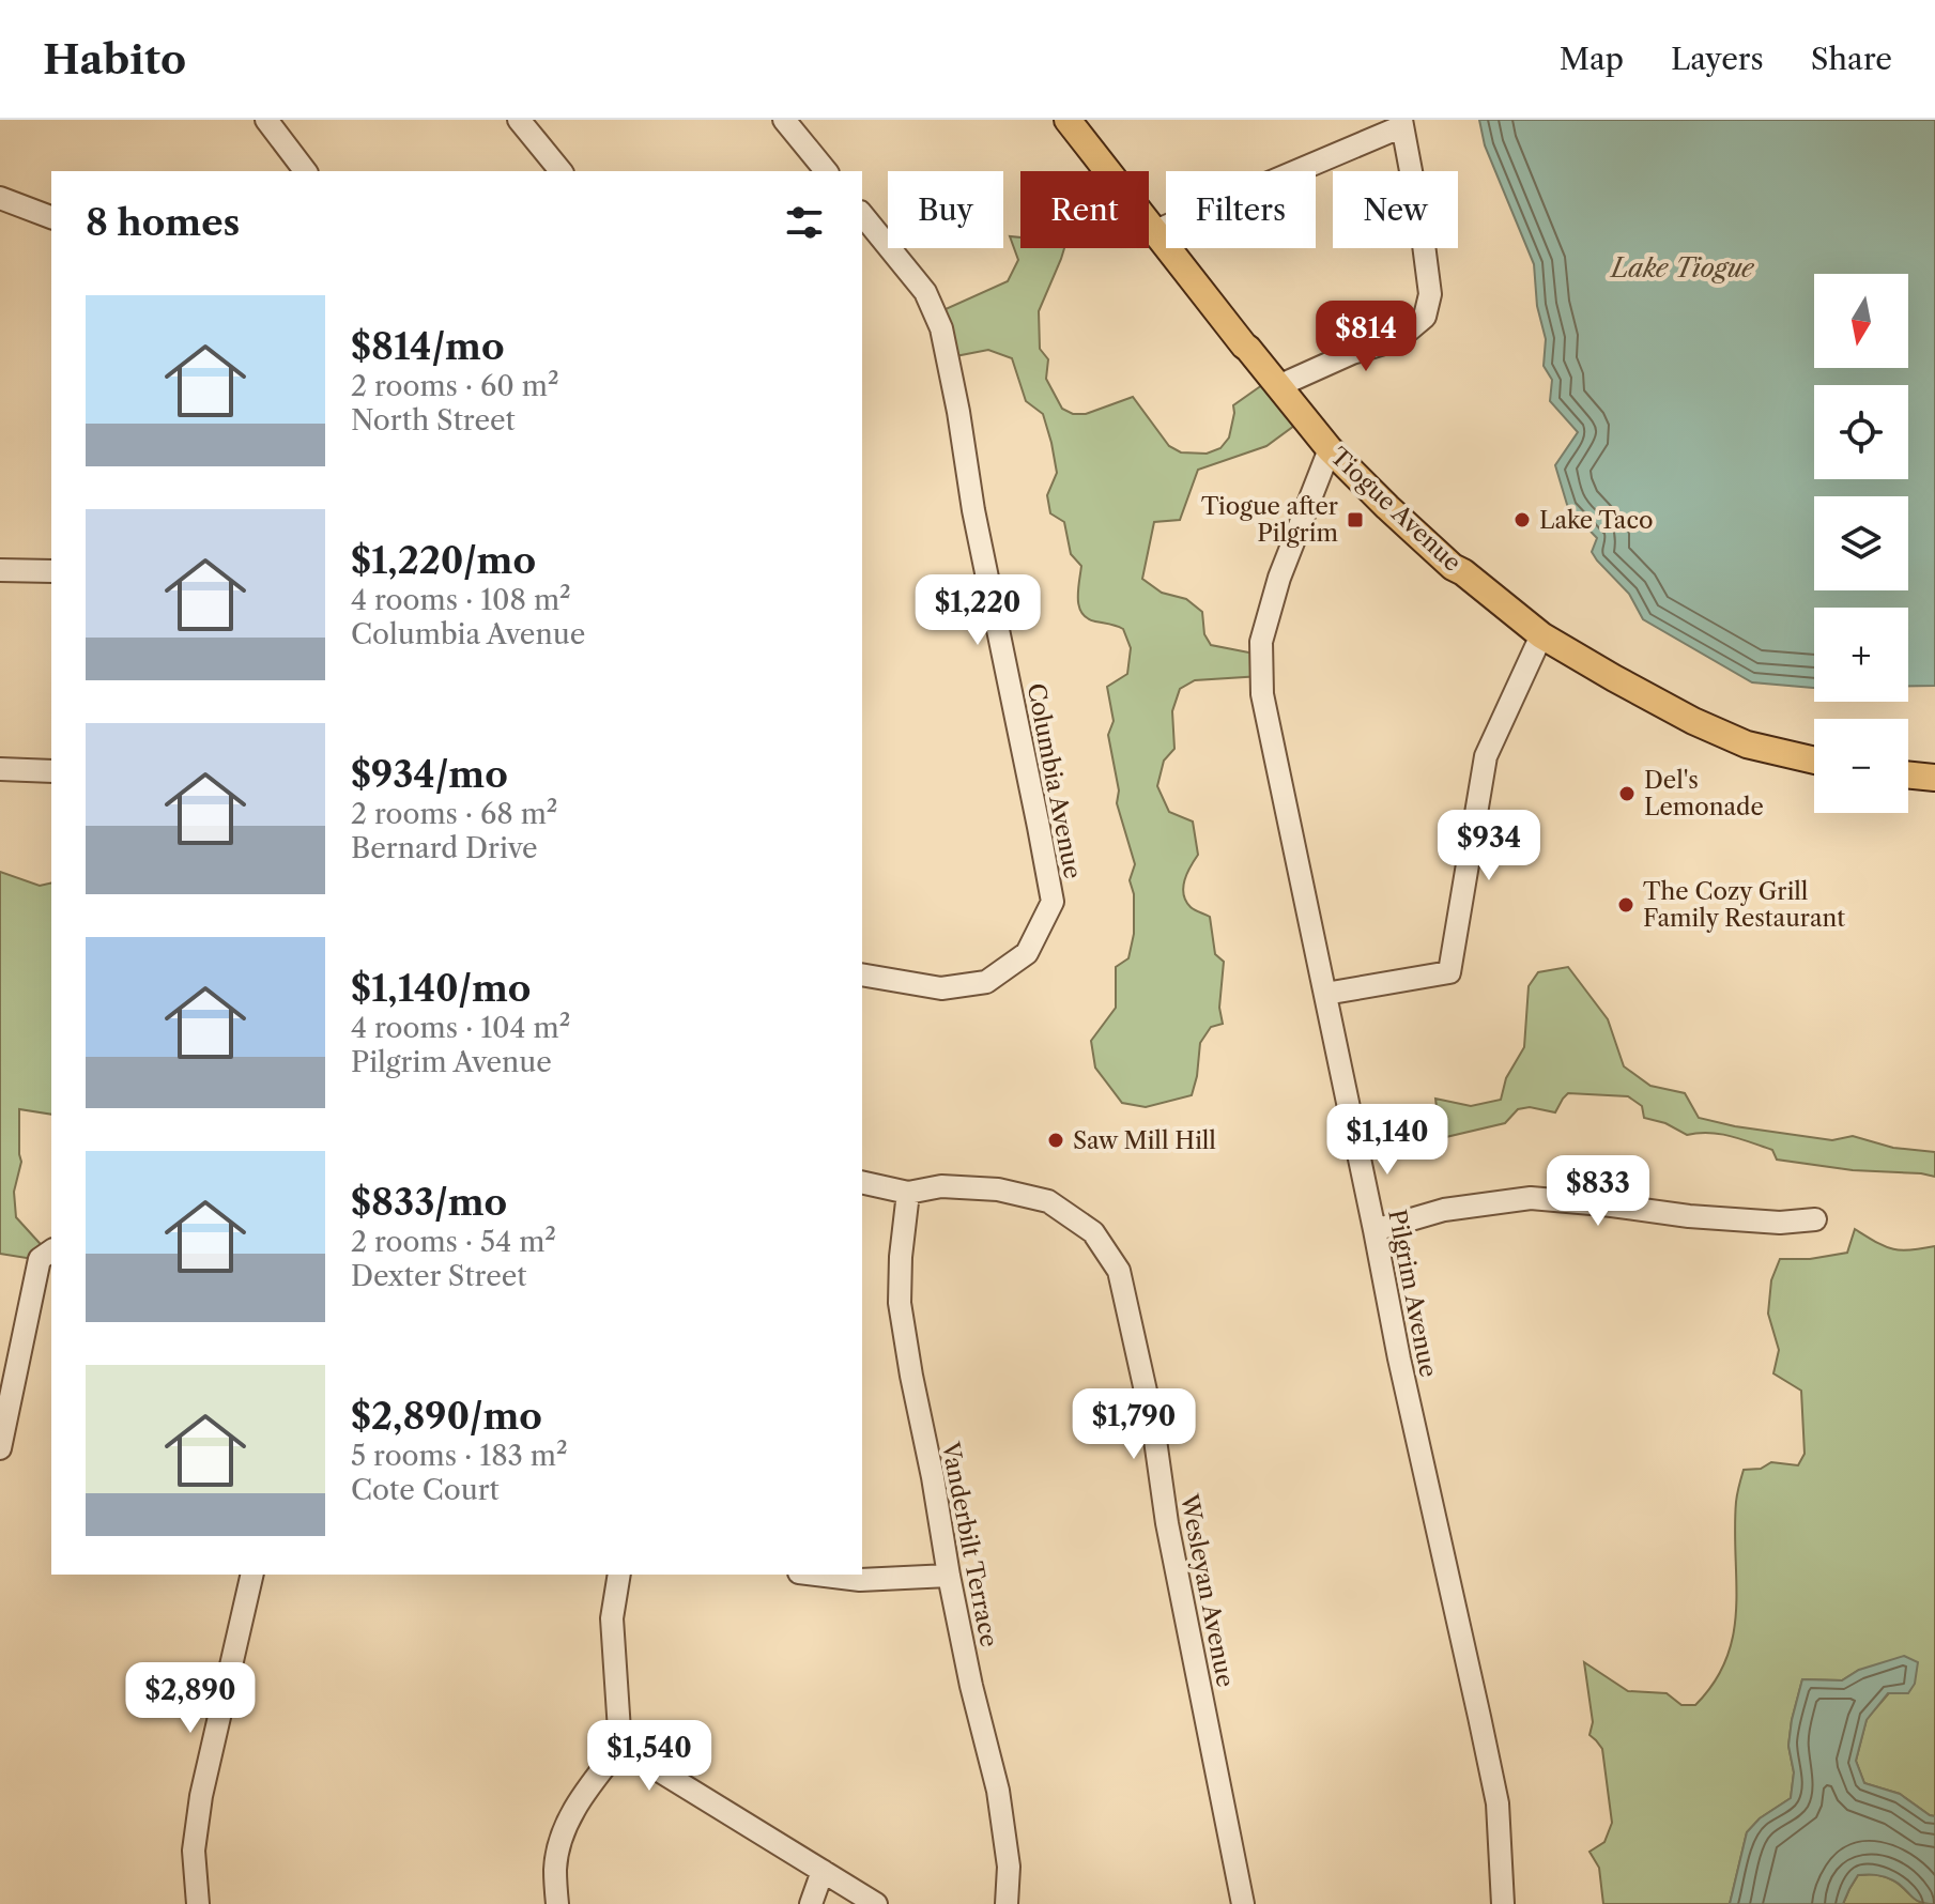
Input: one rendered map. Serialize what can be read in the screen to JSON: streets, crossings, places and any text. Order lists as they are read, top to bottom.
{
  "streets": {
    "main road": ["Tiogue Avenue"],
    "street": [
      "Columbia Avenue",
      "Pilgrim Avenue",
      "Vanderbilt Terrace",
      "Wesleyan Avenue"
    ]
  },
  "crossings": [
    ["Tiogue Avenue", "Pilgrim Avenue"],
    ["Vanderbilt Terrace", "Wesleyan Avenue"]
  ],
  "water": ["Lake Tiogue"],
  "places": {
    "transit": ["Tiogue after Pilgrim"],
    "other": [
      "Lake Taco",
      "Del's Lemonade",
      "The Cozy Grill Family Restaurant",
      "Saw Mill Hill"
    ]
  },
  "north": "bottom",
  "page": {
    "header": "Habito",
    "nav": ["Map", "Layers", "Share"],
    "chip": [
      "Buy",
      "Rent",
      "Filters",
      "New"
    ],
    "heading": "8 homes",
    "map_buttons": ["+", "−"],
    "list": [
      {
        "name": "$814/mo",
        "note": "2 rooms · 60 m² · North Street"
      },
      {
        "name": "$1,220/mo",
        "note": "4 rooms · 108 m² · Columbia Avenue"
      },
      {
        "name": "$934/mo",
        "note": "2 rooms · 68 m² · Bernard Drive"
      },
      {
        "name": "$1,140/mo",
        "note": "4 rooms · 104 m² · Pilgrim Avenue"
      },
      {
        "name": "$833/mo",
        "note": "2 rooms · 54 m² · Dexter Street"
      },
      {
        "name": "$2,890/mo",
        "note": "5 rooms · 183 m² · Cote Court"
      }
    ],
    "price": [
      "$814",
      "$1,220",
      "$934",
      "$1,140",
      "$833",
      "$1,790",
      "$2,890",
      "$1,540"
    ]
  }
}
